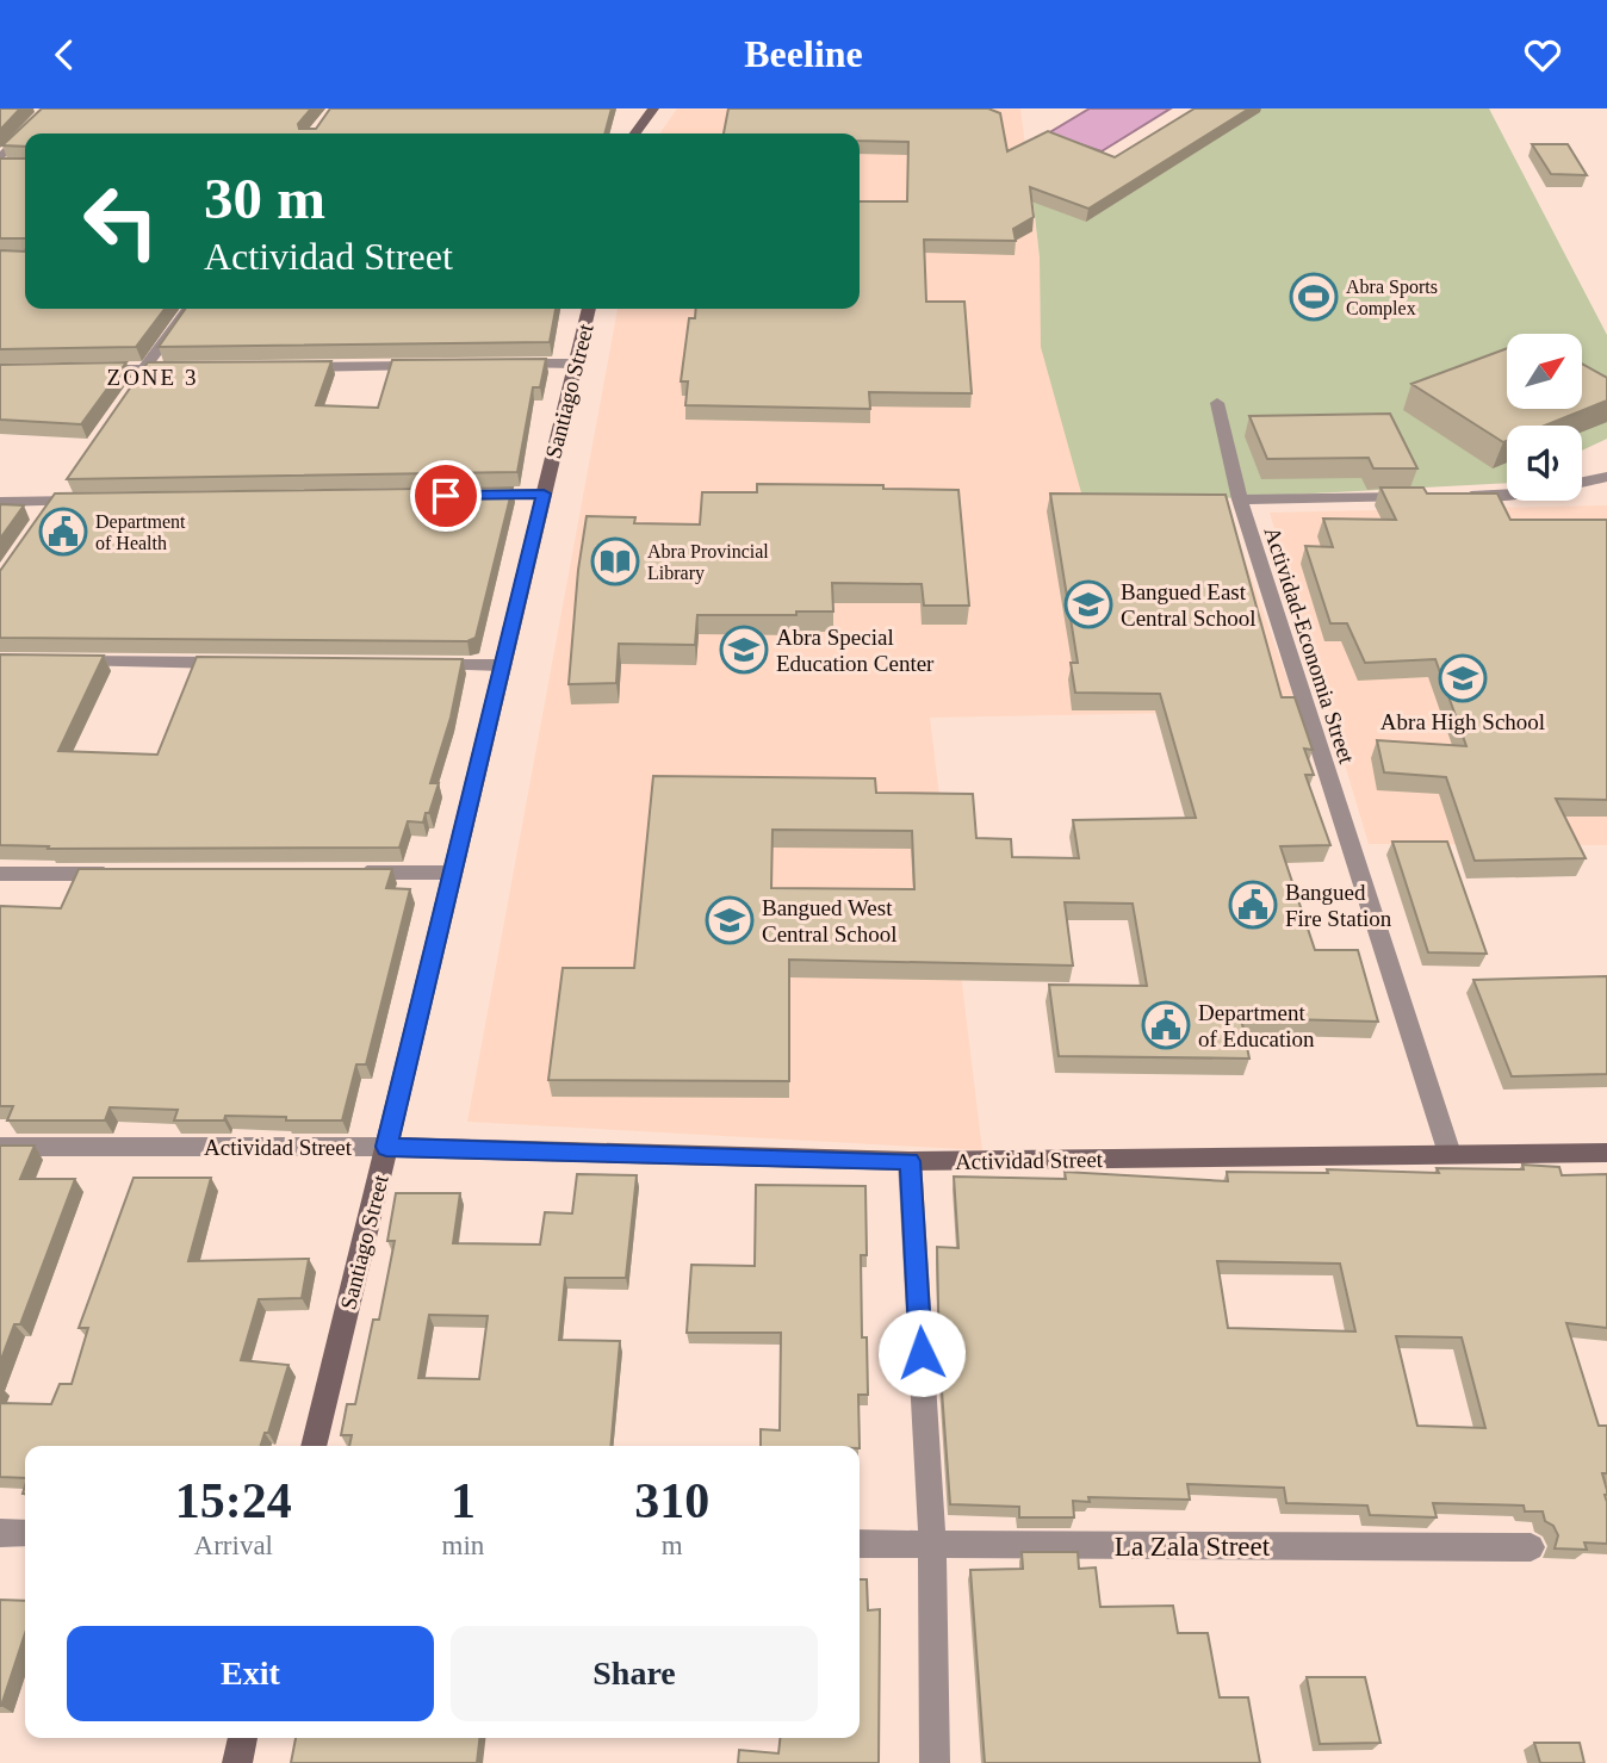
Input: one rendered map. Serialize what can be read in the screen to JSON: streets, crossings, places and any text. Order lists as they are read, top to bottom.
{
  "streets": {
    "street": [
      "Santiago Street",
      "Actividad-Economia Street",
      "Actividad Street",
      "La Zala Street"
    ]
  },
  "crossings": [
    ["Santiago Street", "Actividad Street"],
    ["Actividad-Economia Street", "Actividad Street"]
  ],
  "districts": ["ZONE 3"],
  "places": {
    "sports": ["Abra Sports Complex"],
    "public building": ["Department of Health", "Bangued Fire Station", "Department of Education"],
    "library": ["Abra Provincial Library"],
    "school or university": [
      "Bangued East Central School",
      "Abra Special Education Center",
      "Abra High School",
      "Bangued West Central School"
    ]
  },
  "north": "top right",
  "page": {
    "header": "Beeline",
    "turn": ["30 m", "Actividad Street"],
    "eta": [
      "15:24",
      "Arrival",
      "1",
      "min",
      "310",
      "m"
    ],
    "buttons": ["Exit", "Share"]
  }
}
